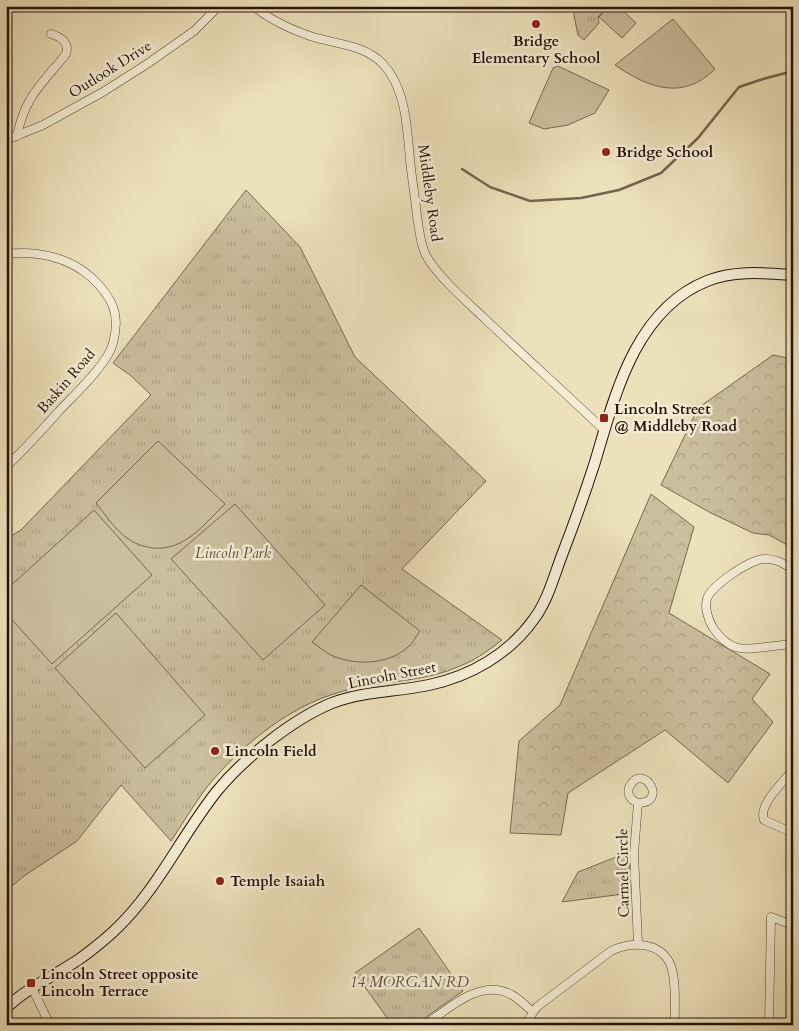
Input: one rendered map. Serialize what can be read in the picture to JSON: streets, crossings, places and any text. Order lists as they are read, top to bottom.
{
  "streets": {
    "street": [
      "Outlook Drive",
      "Middleby Road",
      "Baskin Road",
      "Lincoln Street",
      "Carmel Circle"
    ]
  },
  "crossings": [
    ["Middleby Road", "Lincoln Street"]
  ],
  "parks": ["Lincoln Park", "14 MORGAN RD"],
  "places": {
    "other": [
      "Bridge Elementary School",
      "Bridge School",
      "Lincoln Field",
      "Temple Isaiah"
    ],
    "transit": ["Lincoln Street @ Middleby Road", "Lincoln Street opposite Lincoln Terrace"]
  }
}
